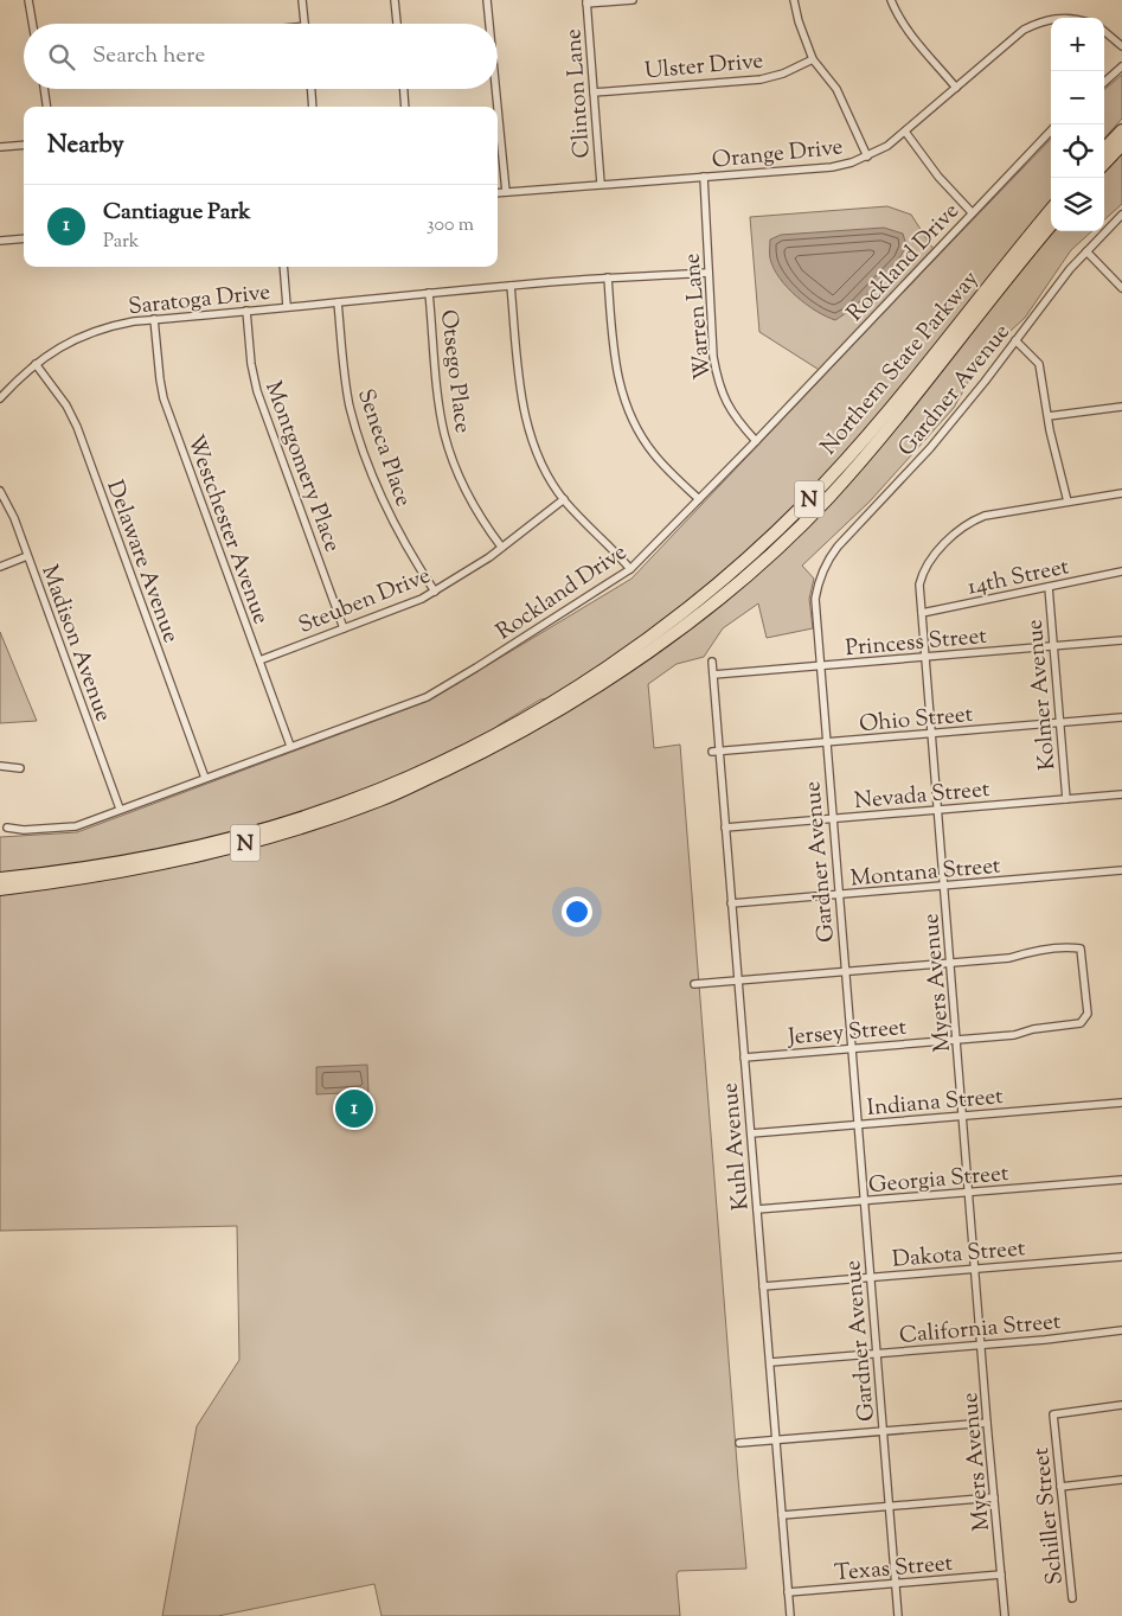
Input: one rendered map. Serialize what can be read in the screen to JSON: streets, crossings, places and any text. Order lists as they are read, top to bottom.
{
  "streets": {
    "highway": ["Northern State Parkway", "N"],
    "street": [
      "Ulster Drive",
      "Clinton Lane",
      "Orange Drive",
      "Rockland Drive",
      "Saratoga Drive",
      "Warren Lane",
      "Otsego Place",
      "Gardner Avenue",
      "Seneca Place",
      "Montgomery Place",
      "Westchester Avenue",
      "Delaware Avenue",
      "14th Street",
      "Steuben Drive",
      "Princess Street",
      "Madison Avenue",
      "Kolmer Avenue",
      "Ohio Street",
      "Nevada Street",
      "Montana Street",
      "Myers Avenue",
      "Jersey Street",
      "Indiana Street",
      "Kuhl Avenue",
      "Georgia Street",
      "Dakota Street",
      "California Street",
      "Schiller Street",
      "Texas Street"
    ]
  },
  "crossings": [
    ["Ulster Drive", "Clinton Lane"],
    ["Clinton Lane", "Orange Drive"],
    ["Orange Drive", "Warren Lane"],
    ["Rockland Drive", "Warren Lane"],
    ["Rockland Drive", "Westchester Avenue"],
    ["Rockland Drive", "Delaware Avenue"],
    ["Rockland Drive", "Madison Avenue"],
    ["Saratoga Drive", "Warren Lane"],
    ["Saratoga Drive", "Otsego Place"],
    ["Saratoga Drive", "Seneca Place"],
    ["Saratoga Drive", "Montgomery Place"],
    ["Saratoga Drive", "Westchester Avenue"],
    ["Saratoga Drive", "Delaware Avenue"],
    ["Otsego Place", "Steuben Drive"],
    ["Gardner Avenue", "Princess Street"],
    ["Gardner Avenue", "Ohio Street"],
    ["Gardner Avenue", "Nevada Street"],
    ["Gardner Avenue", "Montana Street"],
    ["Gardner Avenue", "Jersey Street"],
    ["Gardner Avenue", "Indiana Street"],
    ["Gardner Avenue", "Georgia Street"],
    ["Gardner Avenue", "Dakota Street"],
    ["Gardner Avenue", "California Street"],
    ["Gardner Avenue", "Texas Street"],
    ["Seneca Place", "Steuben Drive"],
    ["Montgomery Place", "Steuben Drive"],
    ["Westchester Avenue", "Steuben Drive"],
    ["14th Street", "Kolmer Avenue"],
    ["14th Street", "Myers Avenue"],
    ["Princess Street", "Kolmer Avenue"],
    ["Princess Street", "Myers Avenue"],
    ["Princess Street", "Kuhl Avenue"],
    ["Kolmer Avenue", "Ohio Street"],
    ["Kolmer Avenue", "Nevada Street"],
    ["Ohio Street", "Myers Avenue"],
    ["Ohio Street", "Kuhl Avenue"],
    ["Nevada Street", "Myers Avenue"],
    ["Nevada Street", "Kuhl Avenue"],
    ["Montana Street", "Myers Avenue"],
    ["Montana Street", "Kuhl Avenue"],
    ["Myers Avenue", "Jersey Street"],
    ["Myers Avenue", "Indiana Street"],
    ["Myers Avenue", "Georgia Street"],
    ["Myers Avenue", "Dakota Street"],
    ["Myers Avenue", "California Street"],
    ["Myers Avenue", "Texas Street"],
    ["Jersey Street", "Kuhl Avenue"],
    ["Indiana Street", "Kuhl Avenue"],
    ["Kuhl Avenue", "Georgia Street"],
    ["Kuhl Avenue", "Dakota Street"],
    ["Kuhl Avenue", "California Street"],
    ["Kuhl Avenue", "Texas Street"]
  ],
  "page": {
    "map_buttons": ["+", "−"],
    "search": "Search here",
    "heading": "Nearby",
    "list": [
      {
        "mark": "1",
        "name": "Cantiague Park",
        "note": "Park",
        "value": "300 m"
      }
    ],
    "pins": "1"
  }
}
